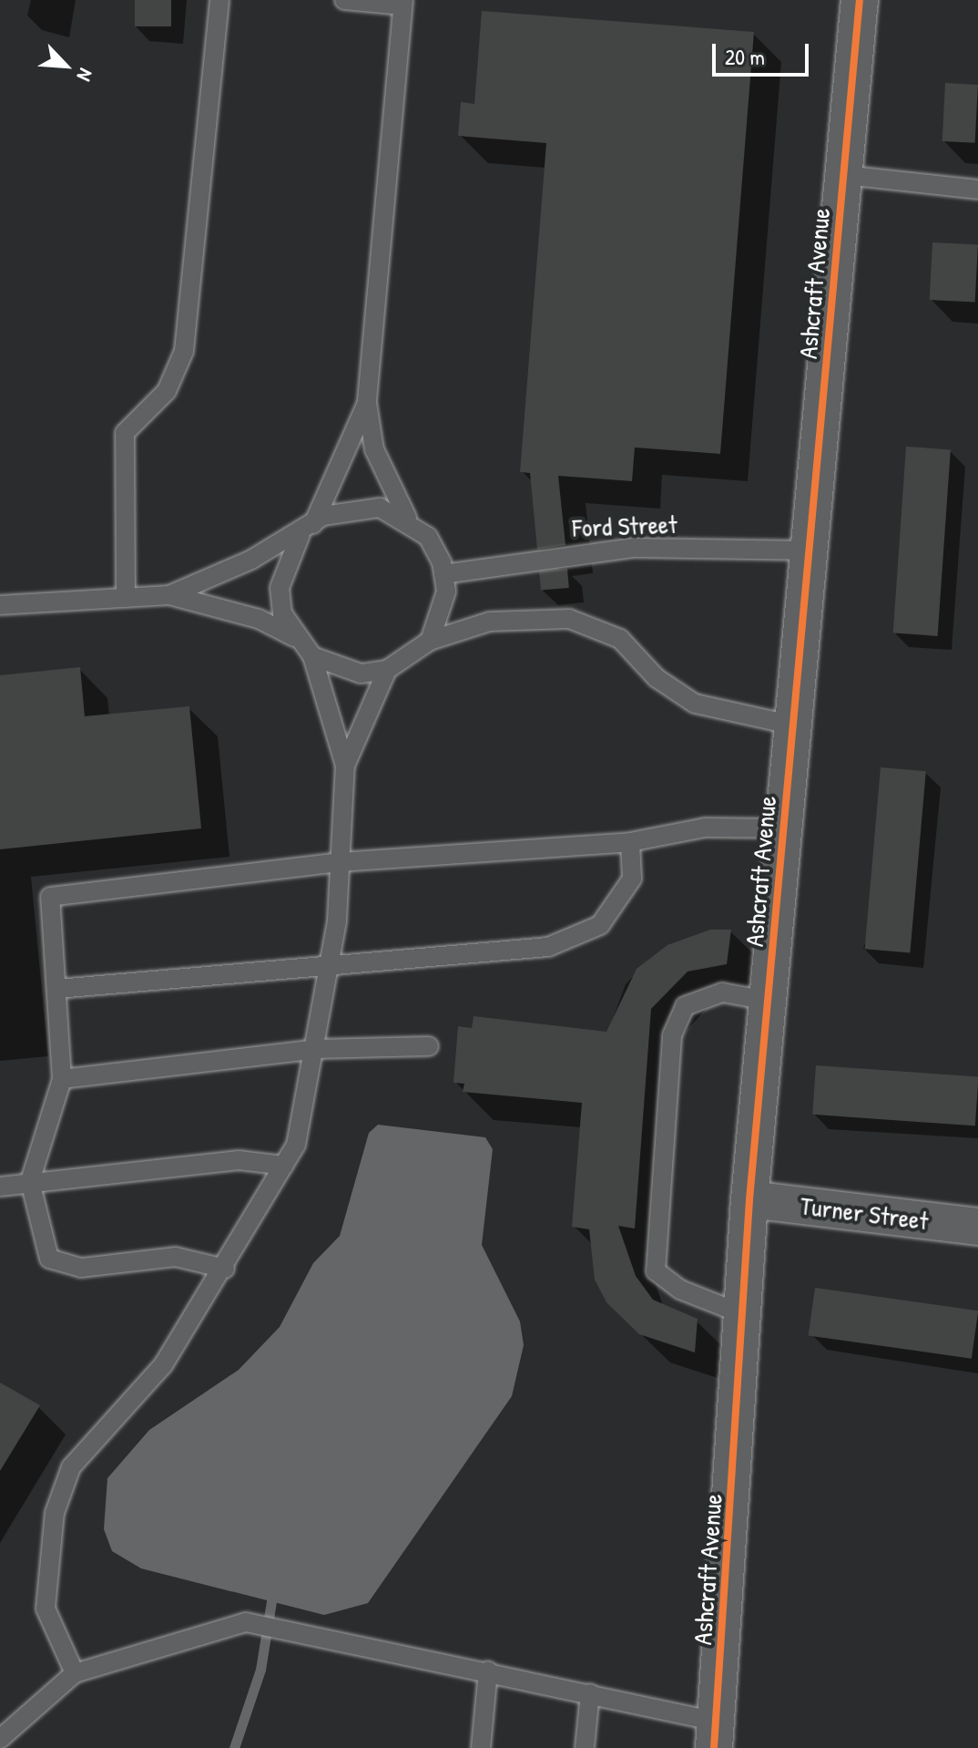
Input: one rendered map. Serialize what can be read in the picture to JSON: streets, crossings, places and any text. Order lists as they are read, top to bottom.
{
  "streets": {
    "street": ["Ashcraft Avenue", "Turner Street"],
    "lane": ["Ford Street"]
  },
  "crossings": [
    ["Ashcraft Avenue", "Ford Street"],
    ["Ashcraft Avenue", "Turner Street"]
  ],
  "scale_bar": "20 m",
  "north": "bottom right"
}
